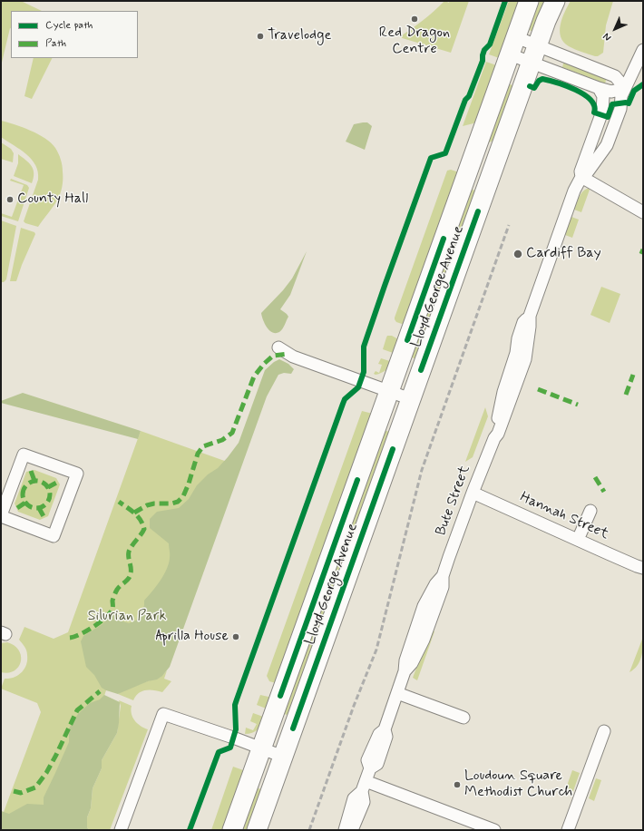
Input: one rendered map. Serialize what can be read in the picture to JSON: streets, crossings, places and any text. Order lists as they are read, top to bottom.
{
  "streets": {
    "main road": ["Lloyd George Avenue"],
    "street": ["Bute Street", "Hannah Street"]
  },
  "crossings": [
    ["Bute Street", "Hannah Street"]
  ],
  "parks": ["Silurian Park"],
  "places": [
    "Red Dragon Centre",
    "Travelodge",
    "County Hall",
    "Cardiff Bay",
    "Aprilla House",
    "Loudoun Square Methodist Church"
  ],
  "legend": ["Cycle path", "Path"],
  "north": "bottom left"
}
